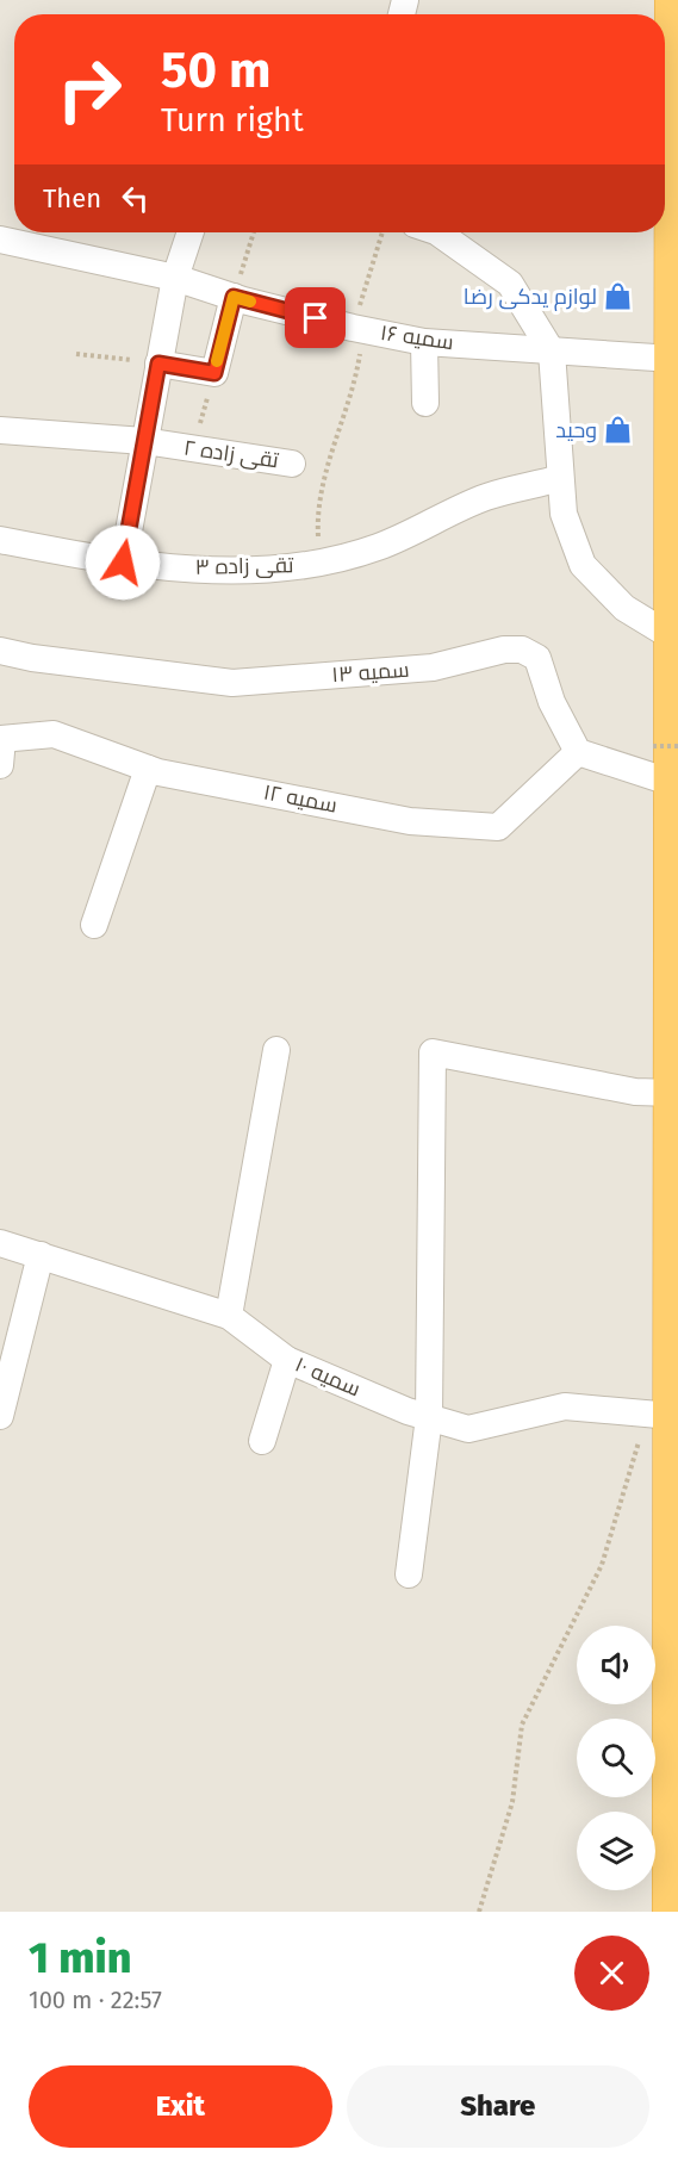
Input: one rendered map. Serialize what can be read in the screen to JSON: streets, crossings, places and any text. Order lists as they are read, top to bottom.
{
  "streets": {
    "street": [
      "سمیه ۱۶",
      "تقی زاده ۲",
      "تقی زاده ۳",
      "سمیه ۱۳",
      "سمیه ۱۲",
      "سمیه ۱۰"
    ]
  },
  "crossings": [
    ["سمیه ۱۳", "سمیه ۱۲"]
  ],
  "places": {
    "shop": ["لوازم یدکی رضا", "وحید"]
  },
  "page": {
    "turn": ["50 m", "Turn right"],
    "then": "Then",
    "heading": ["1 min", "100 m · 22:57"],
    "buttons": ["Exit", "Share"]
  }
}
